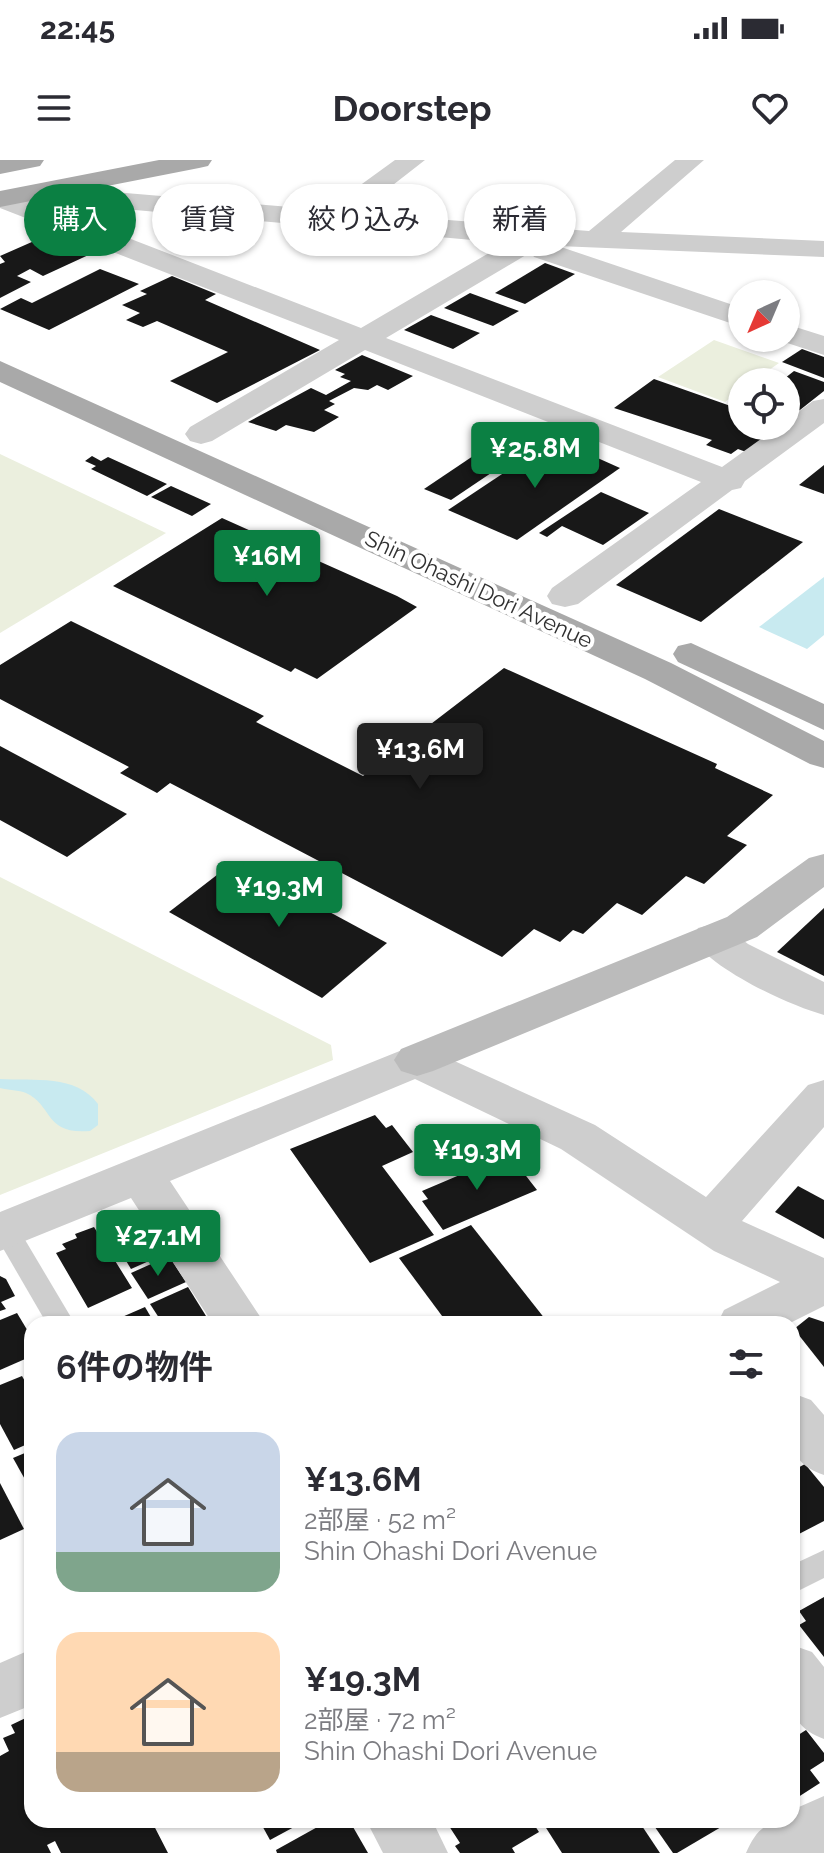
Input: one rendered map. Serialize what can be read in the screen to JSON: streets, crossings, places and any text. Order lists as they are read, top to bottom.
{
  "streets": {
    "main road": ["Shin Ohashi Dori Avenue"]
  },
  "north": "bottom left",
  "page": {
    "status": "22:45",
    "header": "Doorstep",
    "chip": [
      "購入",
      "賃貸",
      "絞り込み",
      "新着"
    ],
    "price": [
      "¥25.8M",
      "¥16M",
      "¥13.6M",
      "¥19.3M",
      "¥19.3M",
      "¥27.1M"
    ],
    "heading": "6件の物件",
    "list": [
      {
        "name": "¥13.6M",
        "note": "2部屋 · 52 m² · Shin Ohashi Dori Avenue"
      },
      {
        "name": "¥19.3M",
        "note": "2部屋 · 72 m² · Shin Ohashi Dori Avenue"
      }
    ]
  }
}
